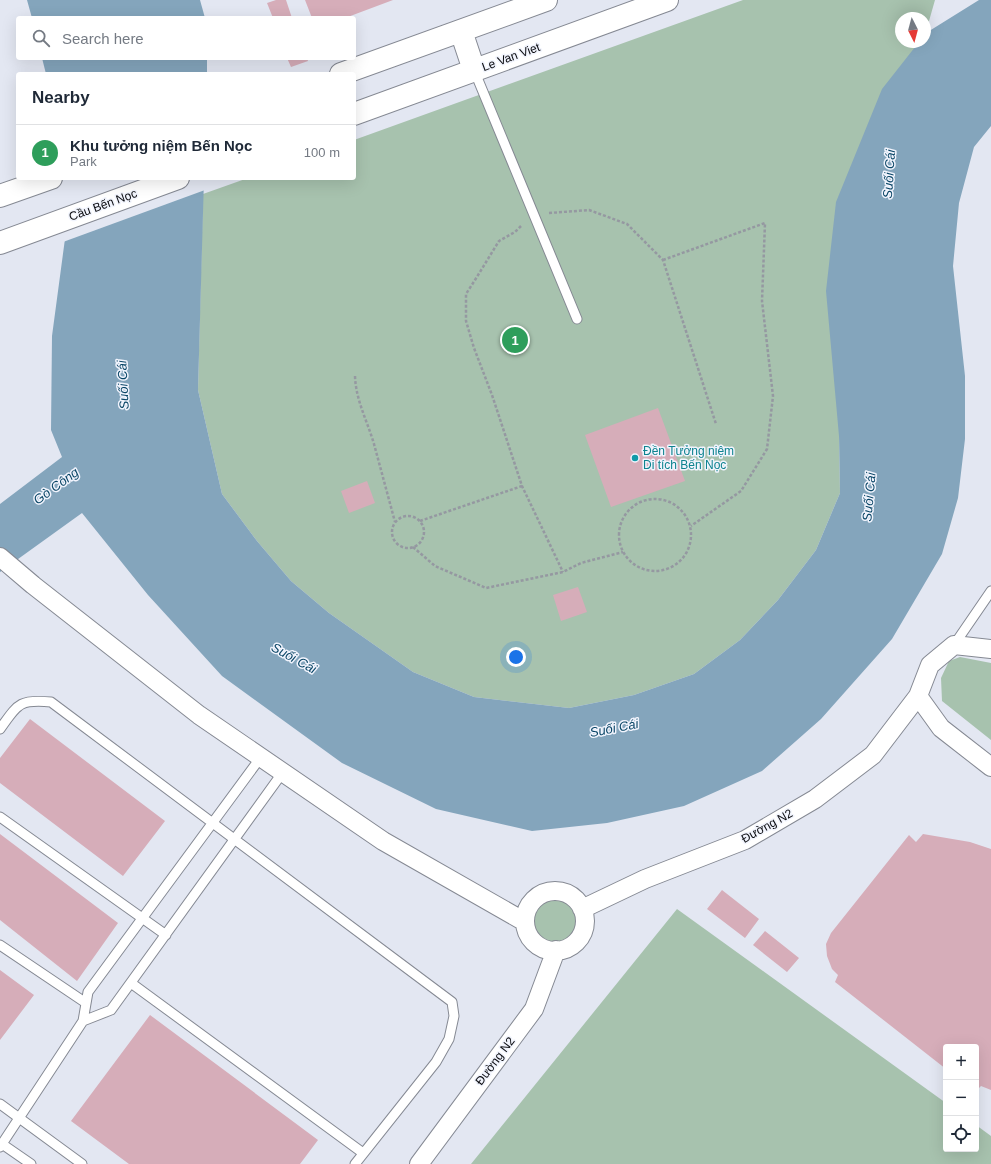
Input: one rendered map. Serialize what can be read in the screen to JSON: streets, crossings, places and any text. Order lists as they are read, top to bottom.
{
  "streets": {
    "main road": ["Le Van Viet", "Cầu Bến Nọc"],
    "street": ["Đường N2"]
  },
  "water": ["Suối Cái", "Gò Công"],
  "places": ["Đền Tưởng niệm Di tích Bến Nọc"],
  "north": "bottom",
  "page": {
    "search": "Search here",
    "heading": "Nearby",
    "list": [
      {
        "mark": "1",
        "name": "Khu tưởng niệm Bến Nọc",
        "note": "Park",
        "value": "100 m"
      }
    ],
    "pins": "1",
    "map_buttons": ["+", "−"]
  }
}
